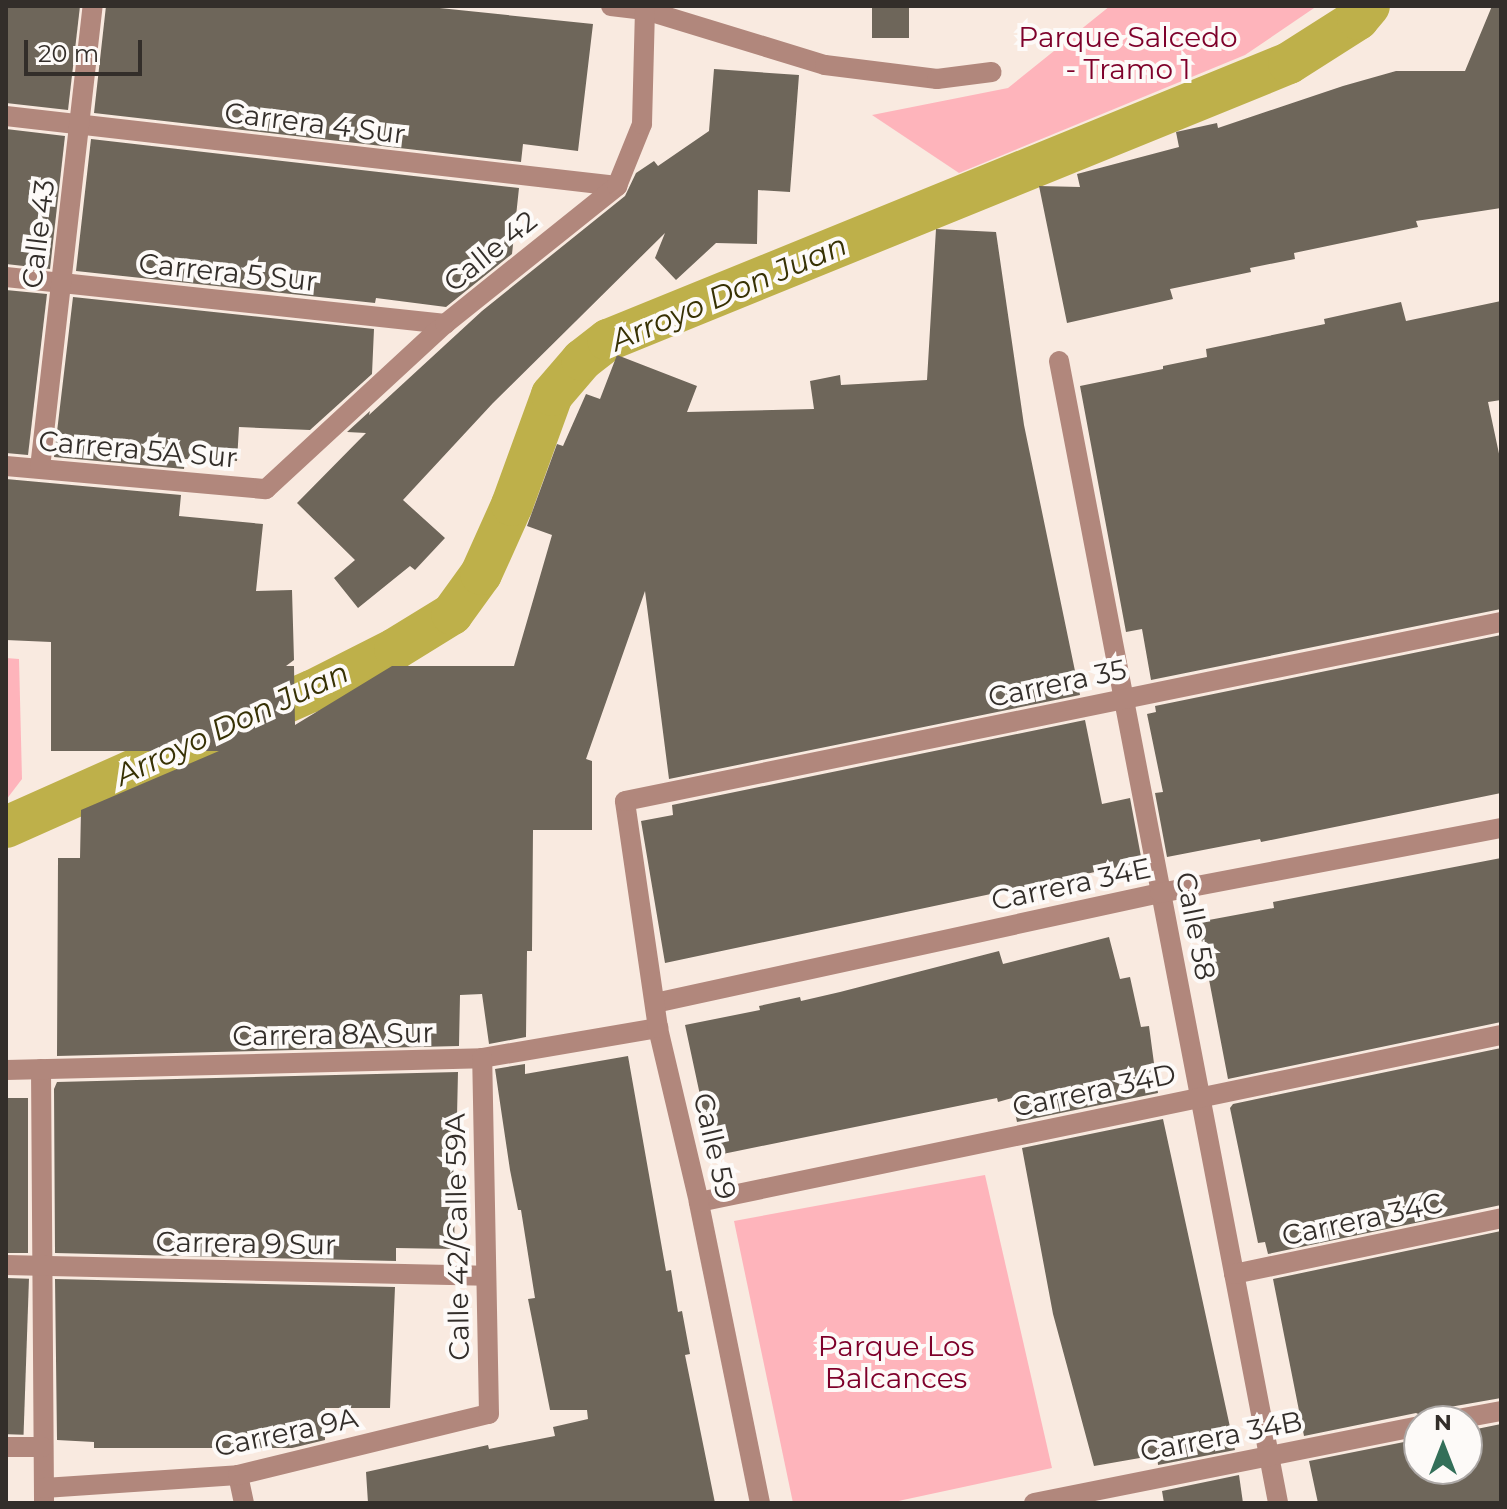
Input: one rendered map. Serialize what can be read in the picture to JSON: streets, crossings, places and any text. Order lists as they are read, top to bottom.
{
  "streets": {
    "street": [
      "Carrera 4 Sur",
      "Calle 43",
      "Calle 42",
      "Carrera 5 Sur",
      "Carrera 5A Sur",
      "Carrera 35",
      "Carrera 34E",
      "Calle 58",
      "Carrera 8A Sur",
      "Carrera 34D",
      "Calle 59",
      "Carrera 34C",
      "Calle 42/Calle 59A",
      "Carrera 9 Sur",
      "Carrera 9A",
      "Carrera 34B"
    ]
  },
  "crossings": [
    ["Carrera 4 Sur", "Calle 43"],
    ["Carrera 4 Sur", "Calle 42"],
    ["Calle 43", "Carrera 5 Sur"],
    ["Calle 43", "Carrera 5A Sur"],
    ["Calle 42", "Carrera 5 Sur"],
    ["Calle 42", "Carrera 5A Sur"],
    ["Carrera 35", "Calle 58"],
    ["Carrera 35", "Calle 59"],
    ["Carrera 34E", "Calle 58"],
    ["Carrera 34E", "Calle 59"],
    ["Calle 58", "Carrera 34D"],
    ["Calle 58", "Carrera 34C"],
    ["Calle 58", "Carrera 34B"],
    ["Carrera 8A Sur", "Calle 59"],
    ["Carrera 8A Sur", "Calle 42/Calle 59A"],
    ["Carrera 34D", "Calle 59"],
    ["Calle 42/Calle 59A", "Carrera 9 Sur"],
    ["Calle 42/Calle 59A", "Carrera 9A"]
  ],
  "water": ["Arroyo Don Juan"],
  "parks": ["Parque Salcedo - Tramo 1", "Parque Los Balcances"],
  "scale_bar": "20 m",
  "north": "top"
}
